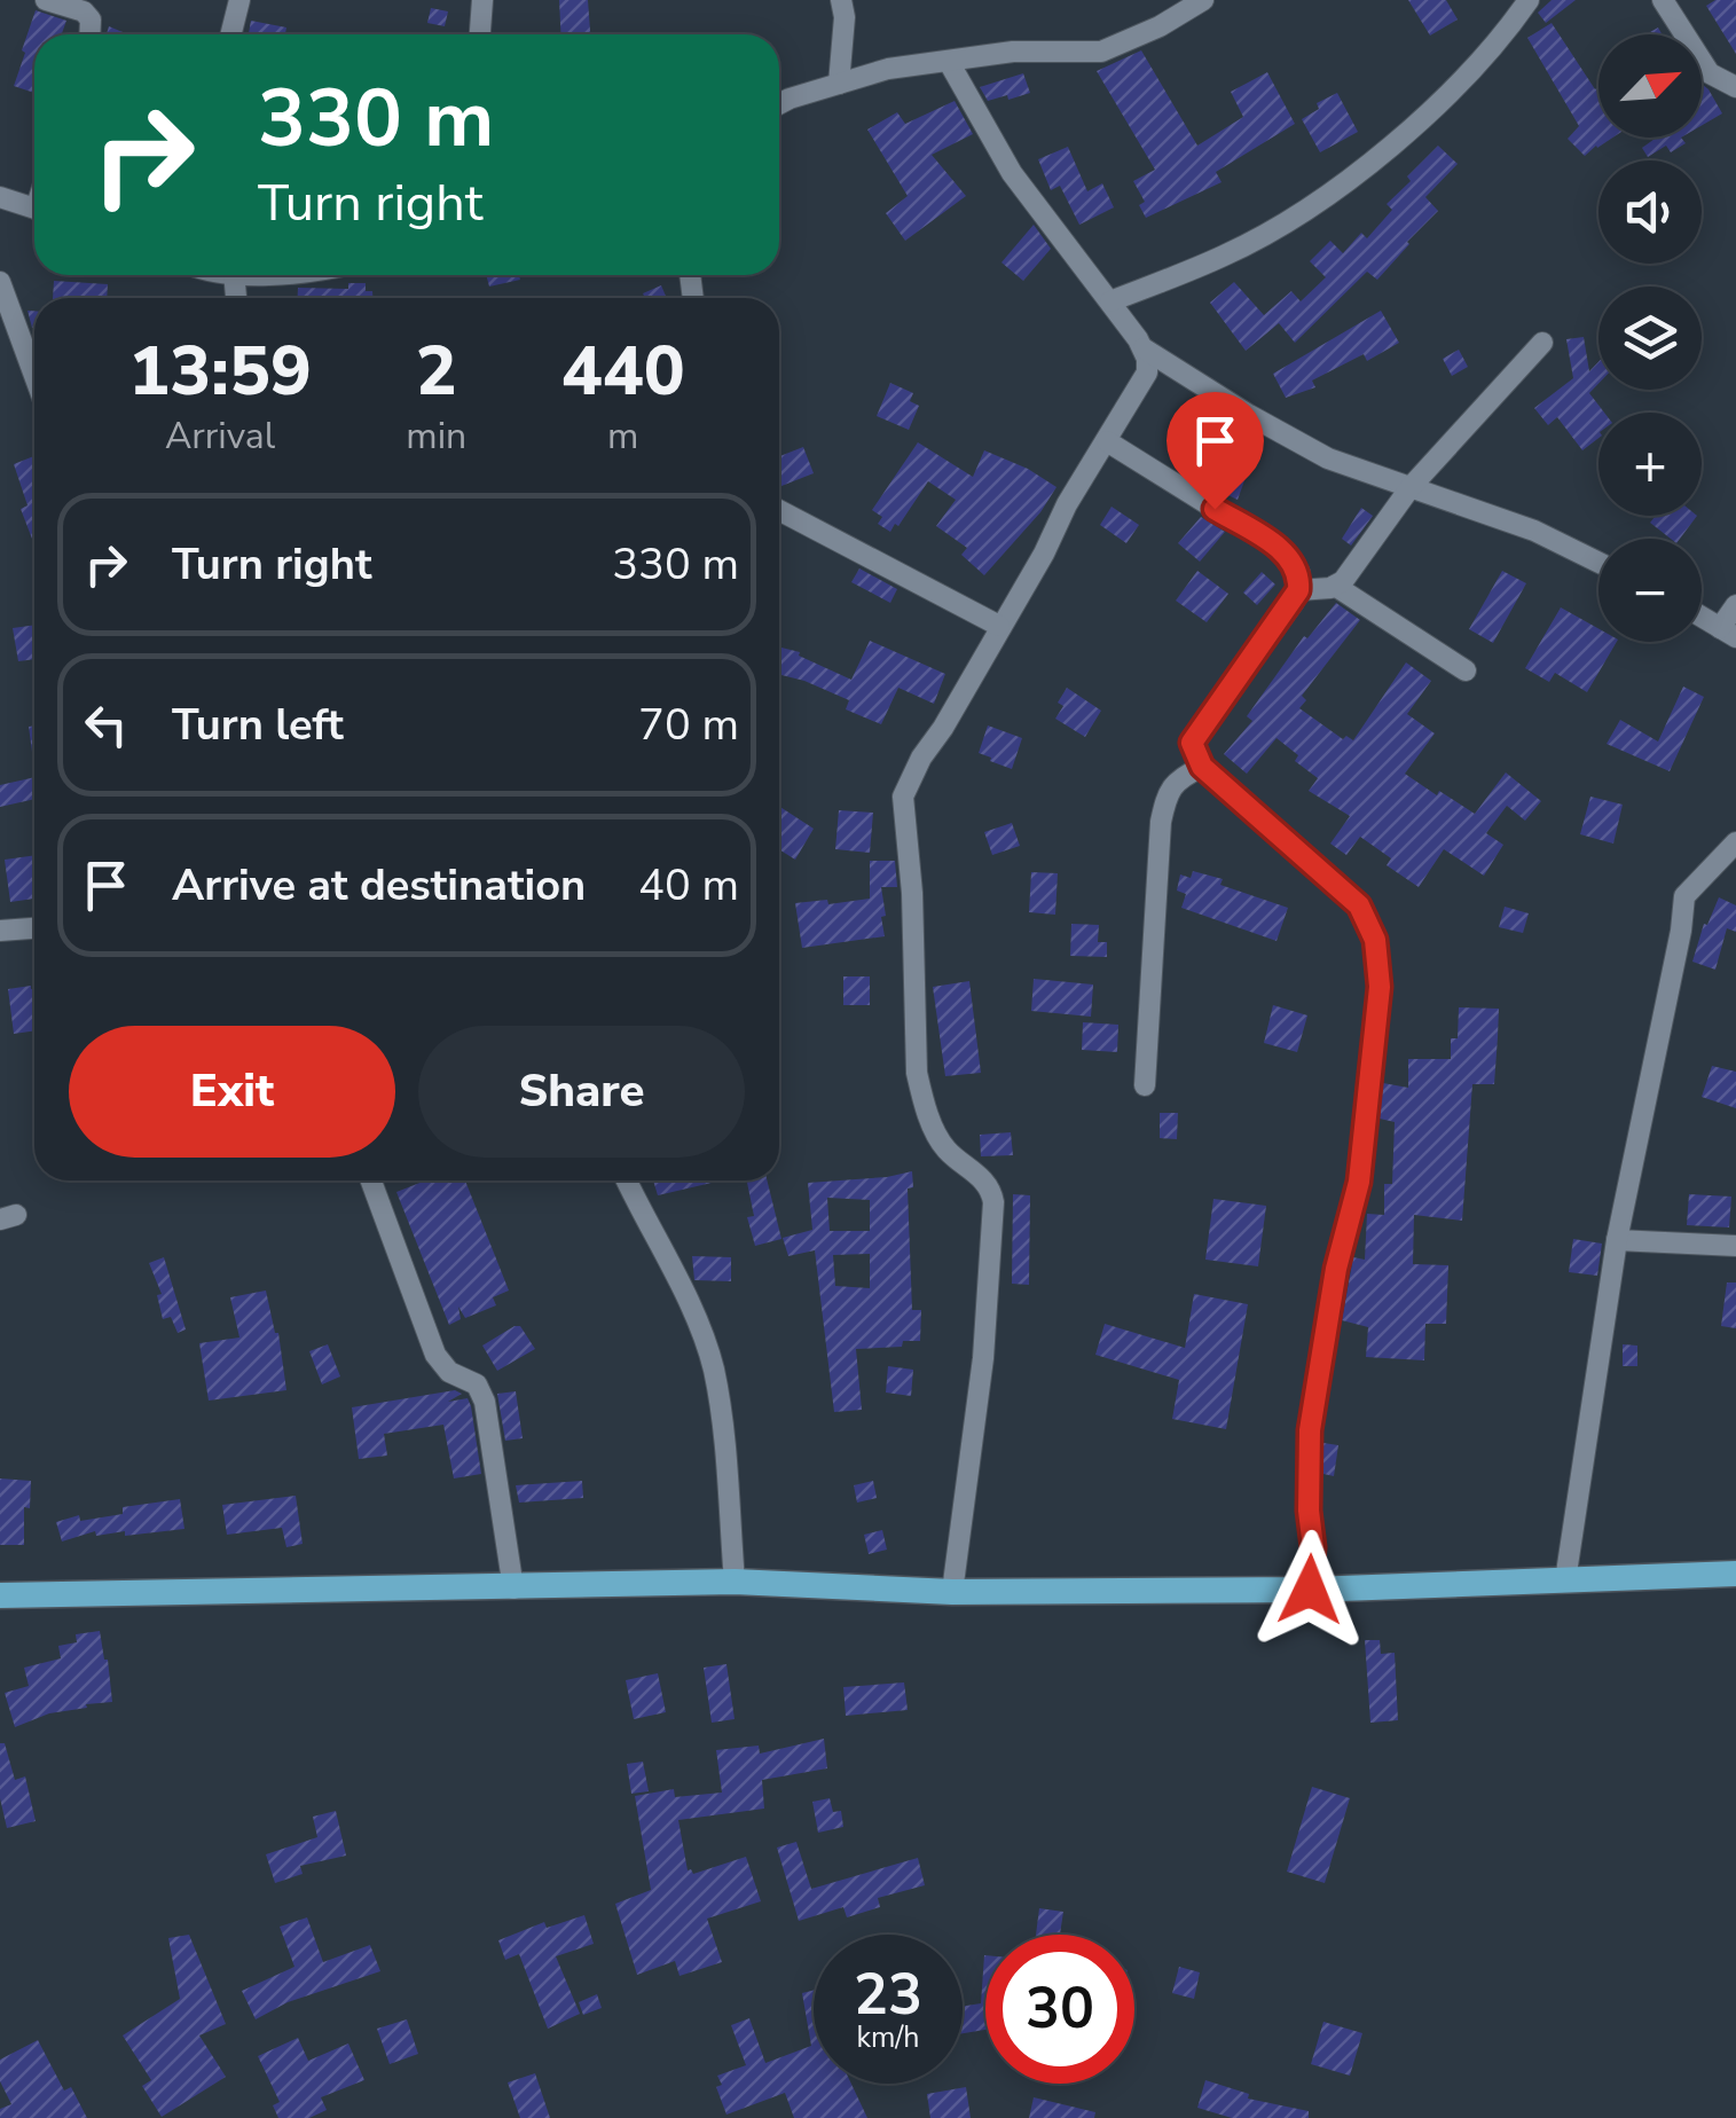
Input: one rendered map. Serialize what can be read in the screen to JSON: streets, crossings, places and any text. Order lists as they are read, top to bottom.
{
  "north": "top right",
  "page": {
    "map_buttons": ["+", "−"],
    "turn": ["330 m", "Turn right"],
    "eta": [
      "13:59",
      "Arrival",
      "2",
      "min",
      "440",
      "m"
    ],
    "list": [
      {
        "name": "Turn right",
        "value": "330 m"
      },
      {
        "name": "Turn left",
        "value": "70 m"
      },
      {
        "name": "Arrive at destination",
        "value": "40 m"
      }
    ],
    "buttons": ["Exit", "Share"],
    "speed": "23 km/h",
    "limit": "30"
  }
}
